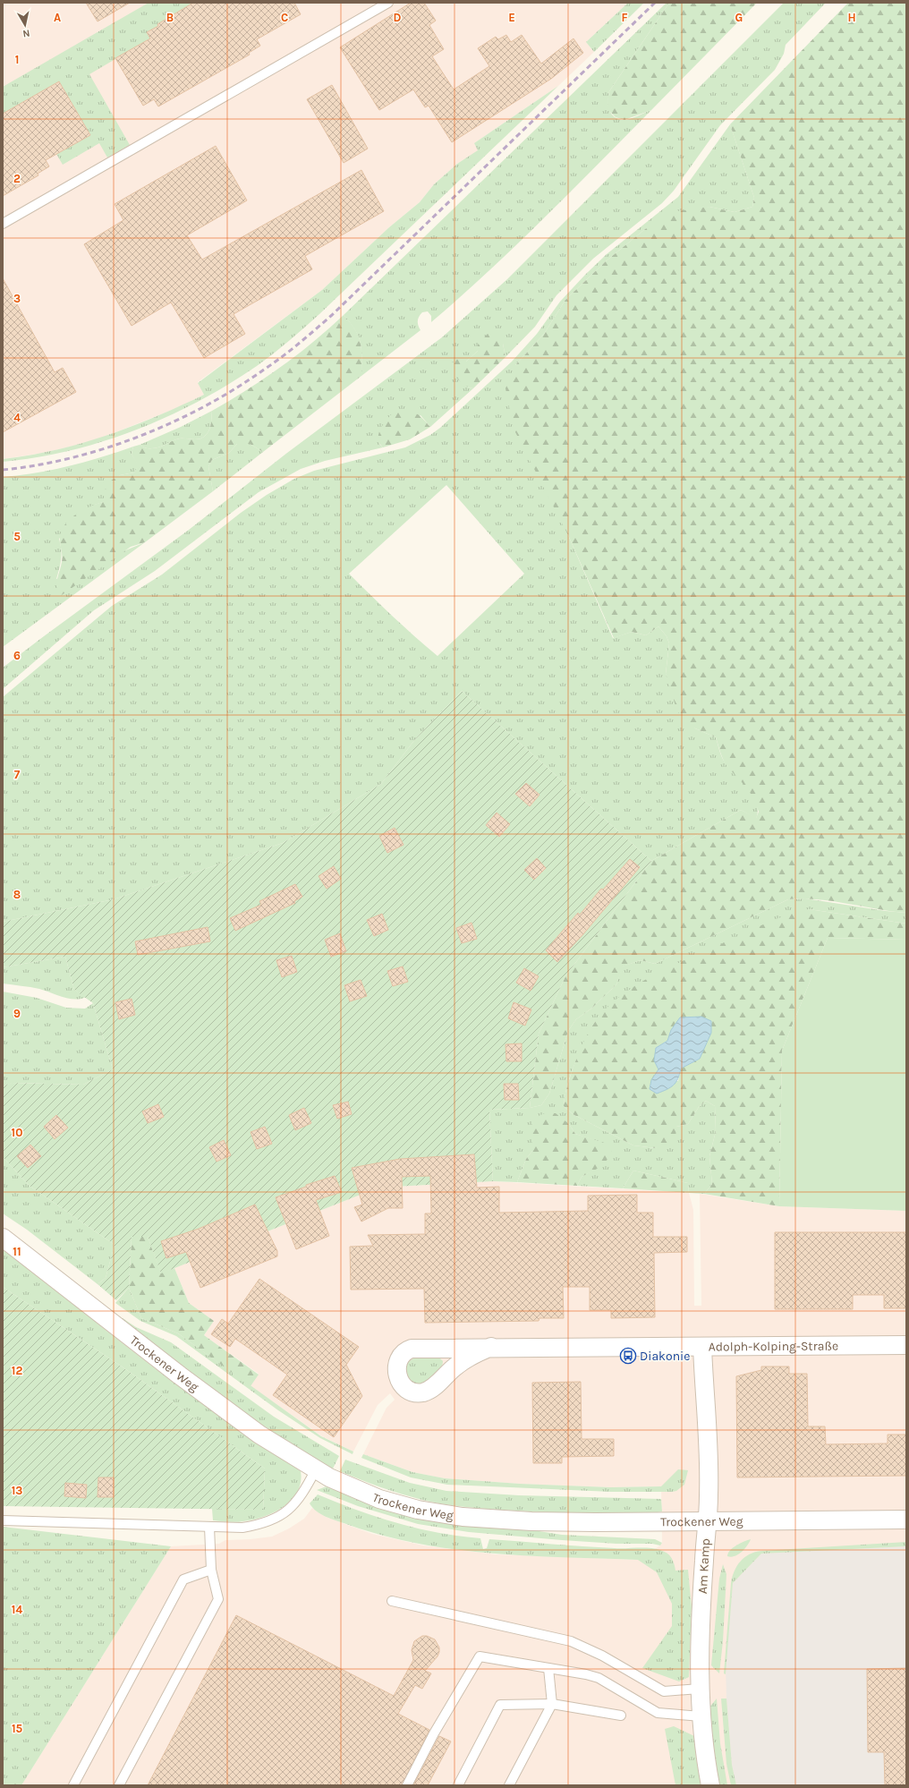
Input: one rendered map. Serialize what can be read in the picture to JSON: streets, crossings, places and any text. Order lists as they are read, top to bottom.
{
  "streets": {
    "street": ["Adolph-Kolping-Straße", "Trockener Weg", "Am Kamp"]
  },
  "crossings": [
    ["Adolph-Kolping-Straße", "Am Kamp"],
    ["Trockener Weg", "Am Kamp"]
  ],
  "places": {
    "bus stop": ["Diakonie"]
  },
  "north": "bottom",
  "grid": {
    "columns": [
      "A",
      "B",
      "C",
      "D",
      "E",
      "F",
      "G",
      "H"
    ],
    "rows": [
      "1",
      "2",
      "3",
      "4",
      "5",
      "6",
      "7",
      "8",
      "9",
      "10",
      "11",
      "12",
      "13",
      "14",
      "15"
    ]
  }
}
